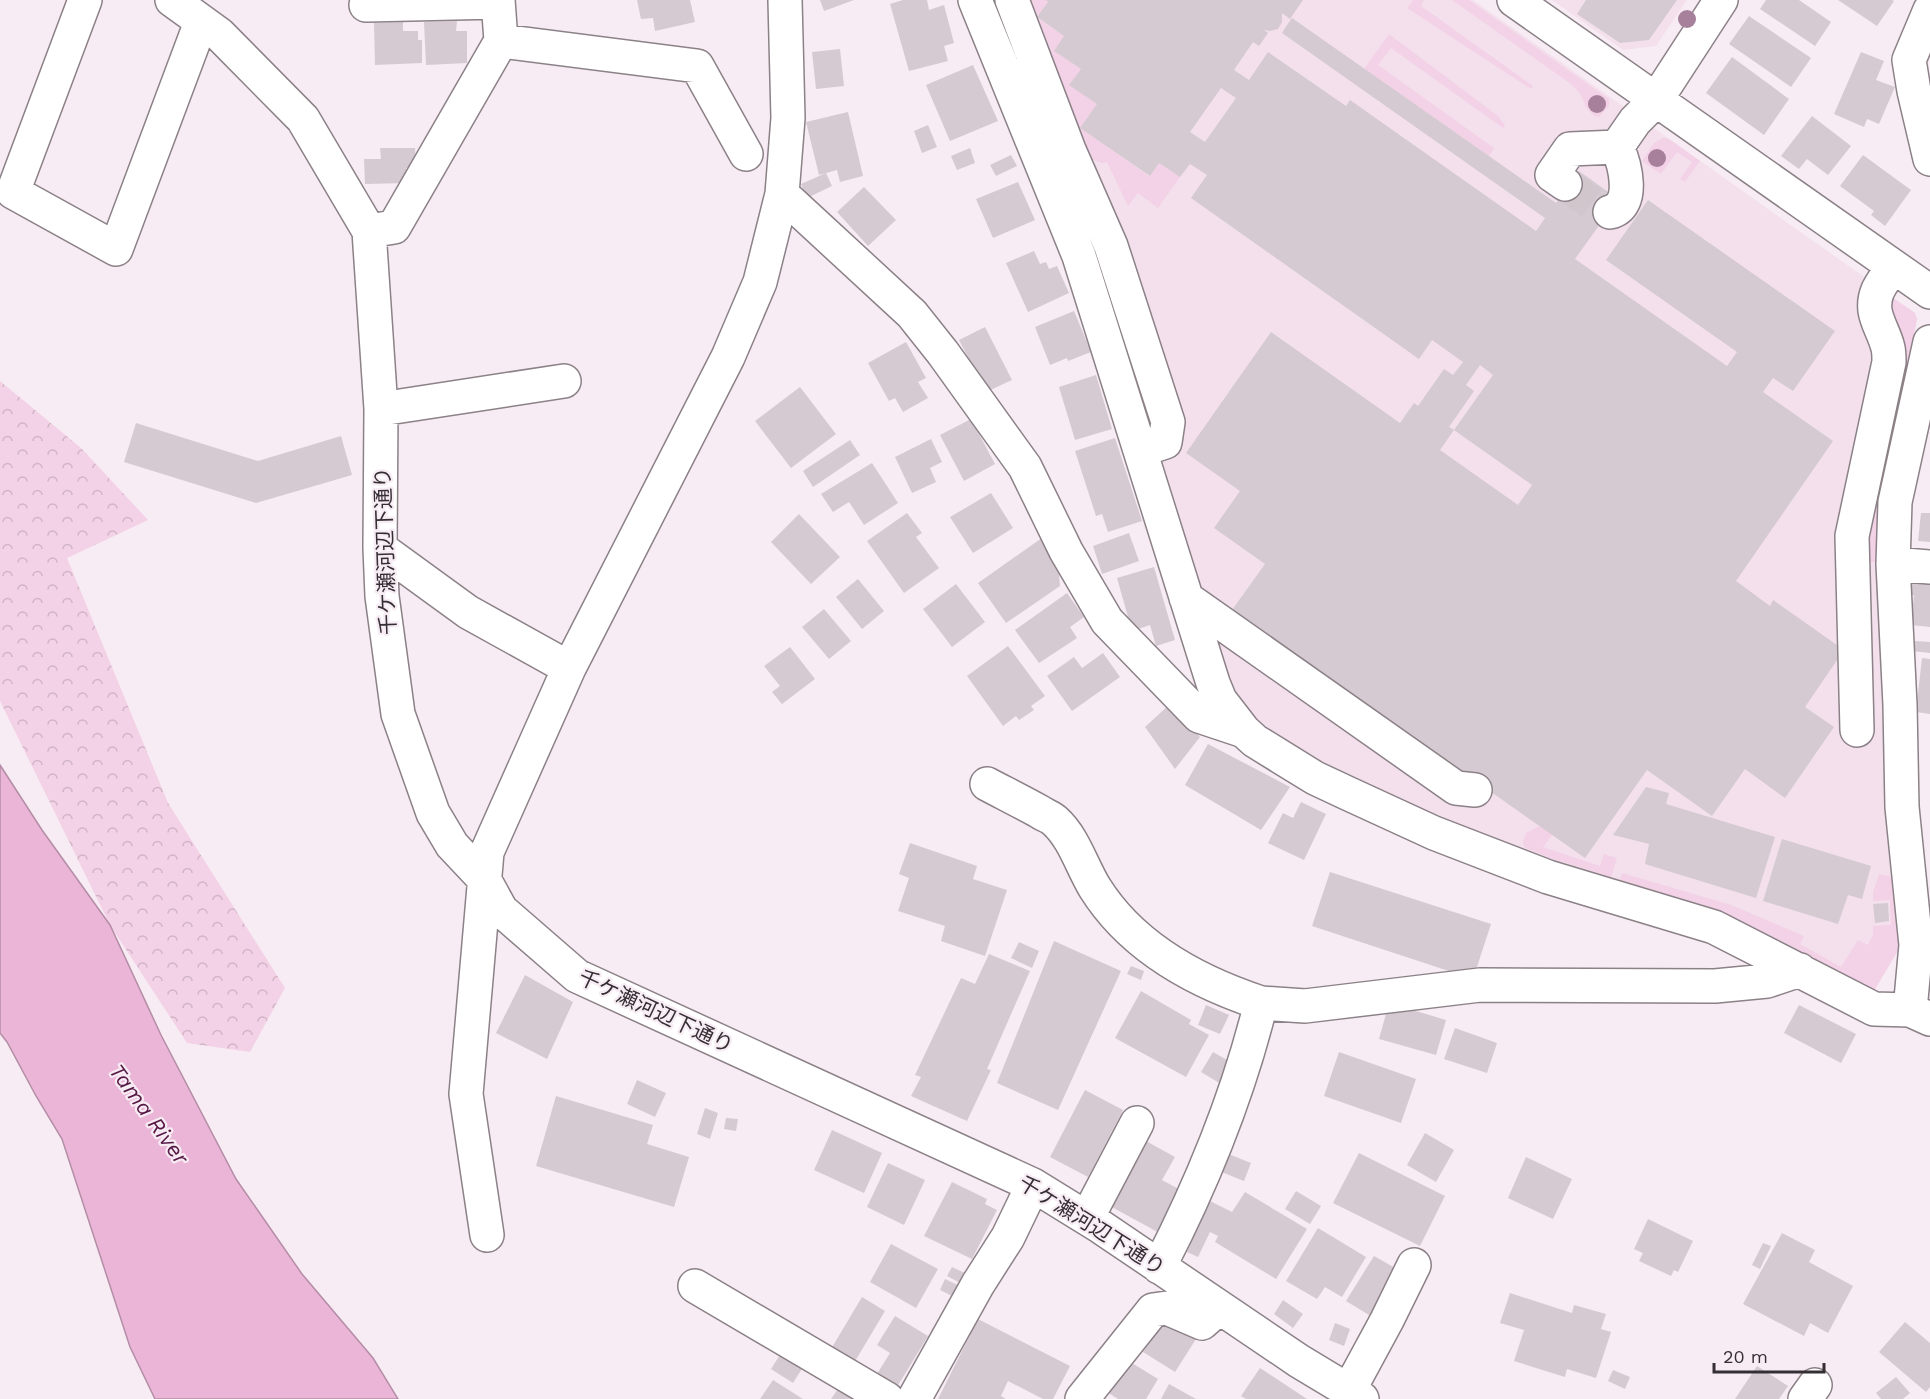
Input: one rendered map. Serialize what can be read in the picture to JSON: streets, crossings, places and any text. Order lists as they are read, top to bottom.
{
  "streets": {
    "street": ["千ケ瀬河辺下通り"]
  },
  "water": ["Tama River"],
  "scale_bar": "20 m"
}
